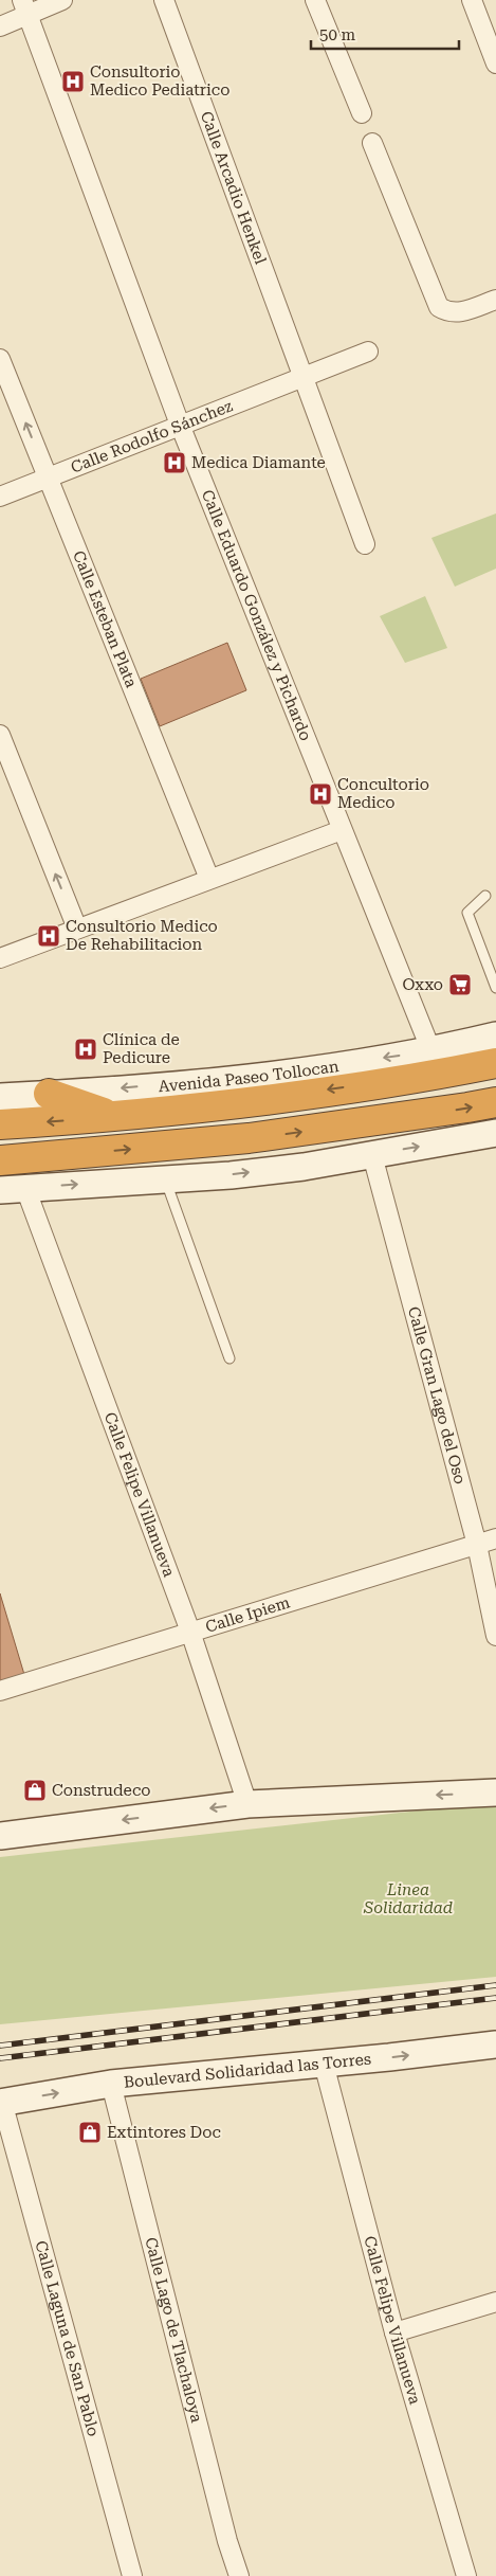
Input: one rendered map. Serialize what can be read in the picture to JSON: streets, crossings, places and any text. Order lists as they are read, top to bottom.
{
  "streets": {
    "highway": ["Avenida Paseo Tollocan"],
    "main road": ["Boulevard Solidaridad las Torres"],
    "street": [
      "Calle Arcadio Henkel",
      "Calle Rodolfo Sánchez",
      "Calle Eduardo González y Pichardo",
      "Calle Esteban Plata",
      "Calle Gran Lago del Oso",
      "Calle Felipe Villanueva",
      "Calle Ipiem",
      "Calle Lago de Tlachaloya",
      "Calle Laguna de San Pablo"
    ]
  },
  "crossings": [
    ["Calle Arcadio Henkel", "Calle Rodolfo Sánchez"],
    ["Calle Rodolfo Sánchez", "Calle Eduardo González y Pichardo"],
    ["Calle Rodolfo Sánchez", "Calle Esteban Plata"],
    ["Calle Eduardo González y Pichardo", "Avenida Paseo Tollocan"],
    ["Calle Gran Lago del Oso", "Calle Ipiem"],
    ["Calle Felipe Villanueva", "Calle Ipiem"],
    ["Calle Felipe Villanueva", "Boulevard Solidaridad las Torres"],
    ["Boulevard Solidaridad las Torres", "Calle Lago de Tlachaloya"],
    ["Boulevard Solidaridad las Torres", "Calle Laguna de San Pablo"]
  ],
  "one_way": ["Boulevard Solidaridad las Torres"],
  "parks": ["Linea Solidaridad"],
  "places": {
    "hospital": [
      "Consultorio Medico Pediatrico",
      "Medica Diamante",
      "Concultorio Medico",
      "Consultorio Medico De Rehabilitacion",
      "Clínica de Pedicure"
    ],
    "supermarket": ["Oxxo"],
    "shop": ["Construdeco", "Extintores Doc"]
  },
  "scale_bar": "50 m"
}
